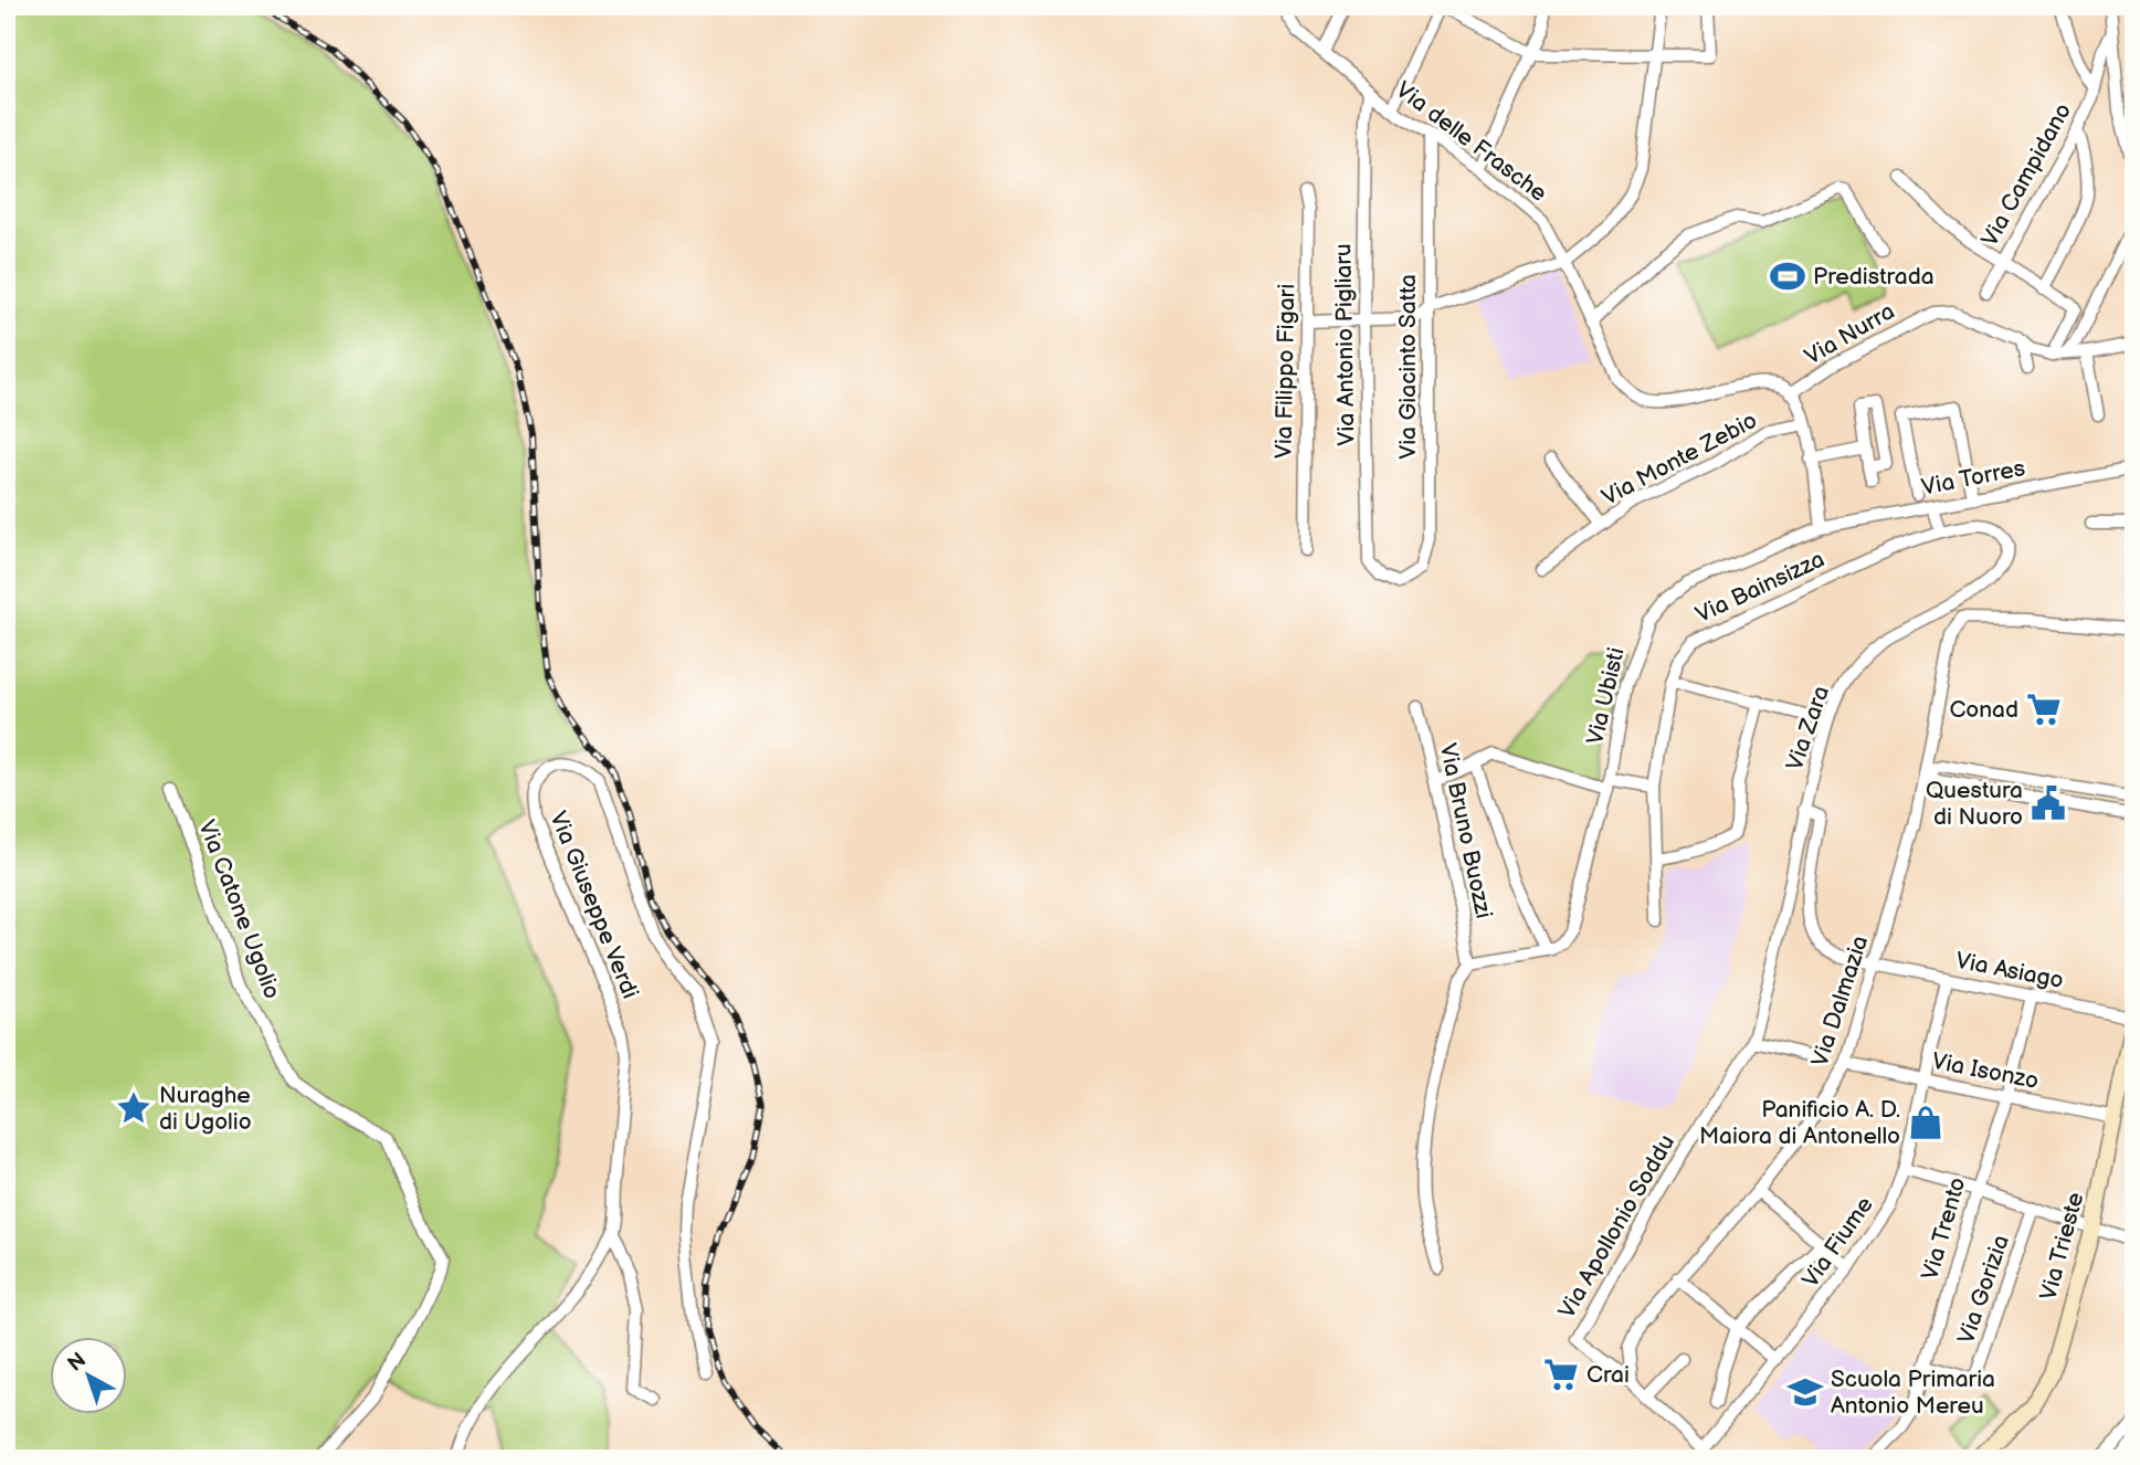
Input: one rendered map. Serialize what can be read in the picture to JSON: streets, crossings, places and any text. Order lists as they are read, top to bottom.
{
  "streets": {
    "main road": ["Via Trieste"],
    "street": [
      "Via delle Frasche",
      "Via Campidano",
      "Via Nurra",
      "Via Antonio Pigliaru",
      "Via Giacinto Satta",
      "Via Filippo Figari",
      "Via Monte Zebio",
      "Via Torres",
      "Via Bainsizza",
      "Via Ubisti",
      "Via Zara",
      "Via Bruno Buozzi",
      "Via Giuseppe Verdi",
      "Via Catone Ugolio",
      "Via Asiago",
      "Via Dalmazia",
      "Via Isonzo",
      "Via Apollonio Soddu",
      "Via Trento",
      "Via Fiume",
      "Via Gorizia"
    ]
  },
  "crossings": [
    ["Via delle Frasche", "Via Nurra"],
    ["Via delle Frasche", "Via Antonio Pigliaru"],
    ["Via delle Frasche", "Via Giacinto Satta"],
    ["Via Antonio Pigliaru", "Via Giacinto Satta"],
    ["Via Torres", "Via Ubisti"],
    ["Via Bainsizza", "Via Zara"],
    ["Via Zara", "Via Apollonio Soddu"],
    ["Via Asiago", "Via Dalmazia"],
    ["Via Asiago", "Via Trento"],
    ["Via Asiago", "Via Fiume"],
    ["Via Asiago", "Via Trieste"],
    ["Via Dalmazia", "Via Isonzo"],
    ["Via Dalmazia", "Via Apollonio Soddu"],
    ["Via Isonzo", "Via Trento"],
    ["Via Isonzo", "Via Fiume"],
    ["Via Isonzo", "Via Trieste"],
    ["Via Trento", "Via Gorizia"]
  ],
  "places": {
    "sports": ["Predistrada"],
    "supermarket": ["Conad", "Crai"],
    "public building": ["Questura di Nuoro"],
    "place": ["Nuraghe di Ugolio"],
    "shop": ["Panificio A. D. Maiora di Antonello"],
    "school or university": ["Scuola Primaria Antonio Mereu"]
  },
  "north": "top left"
}
